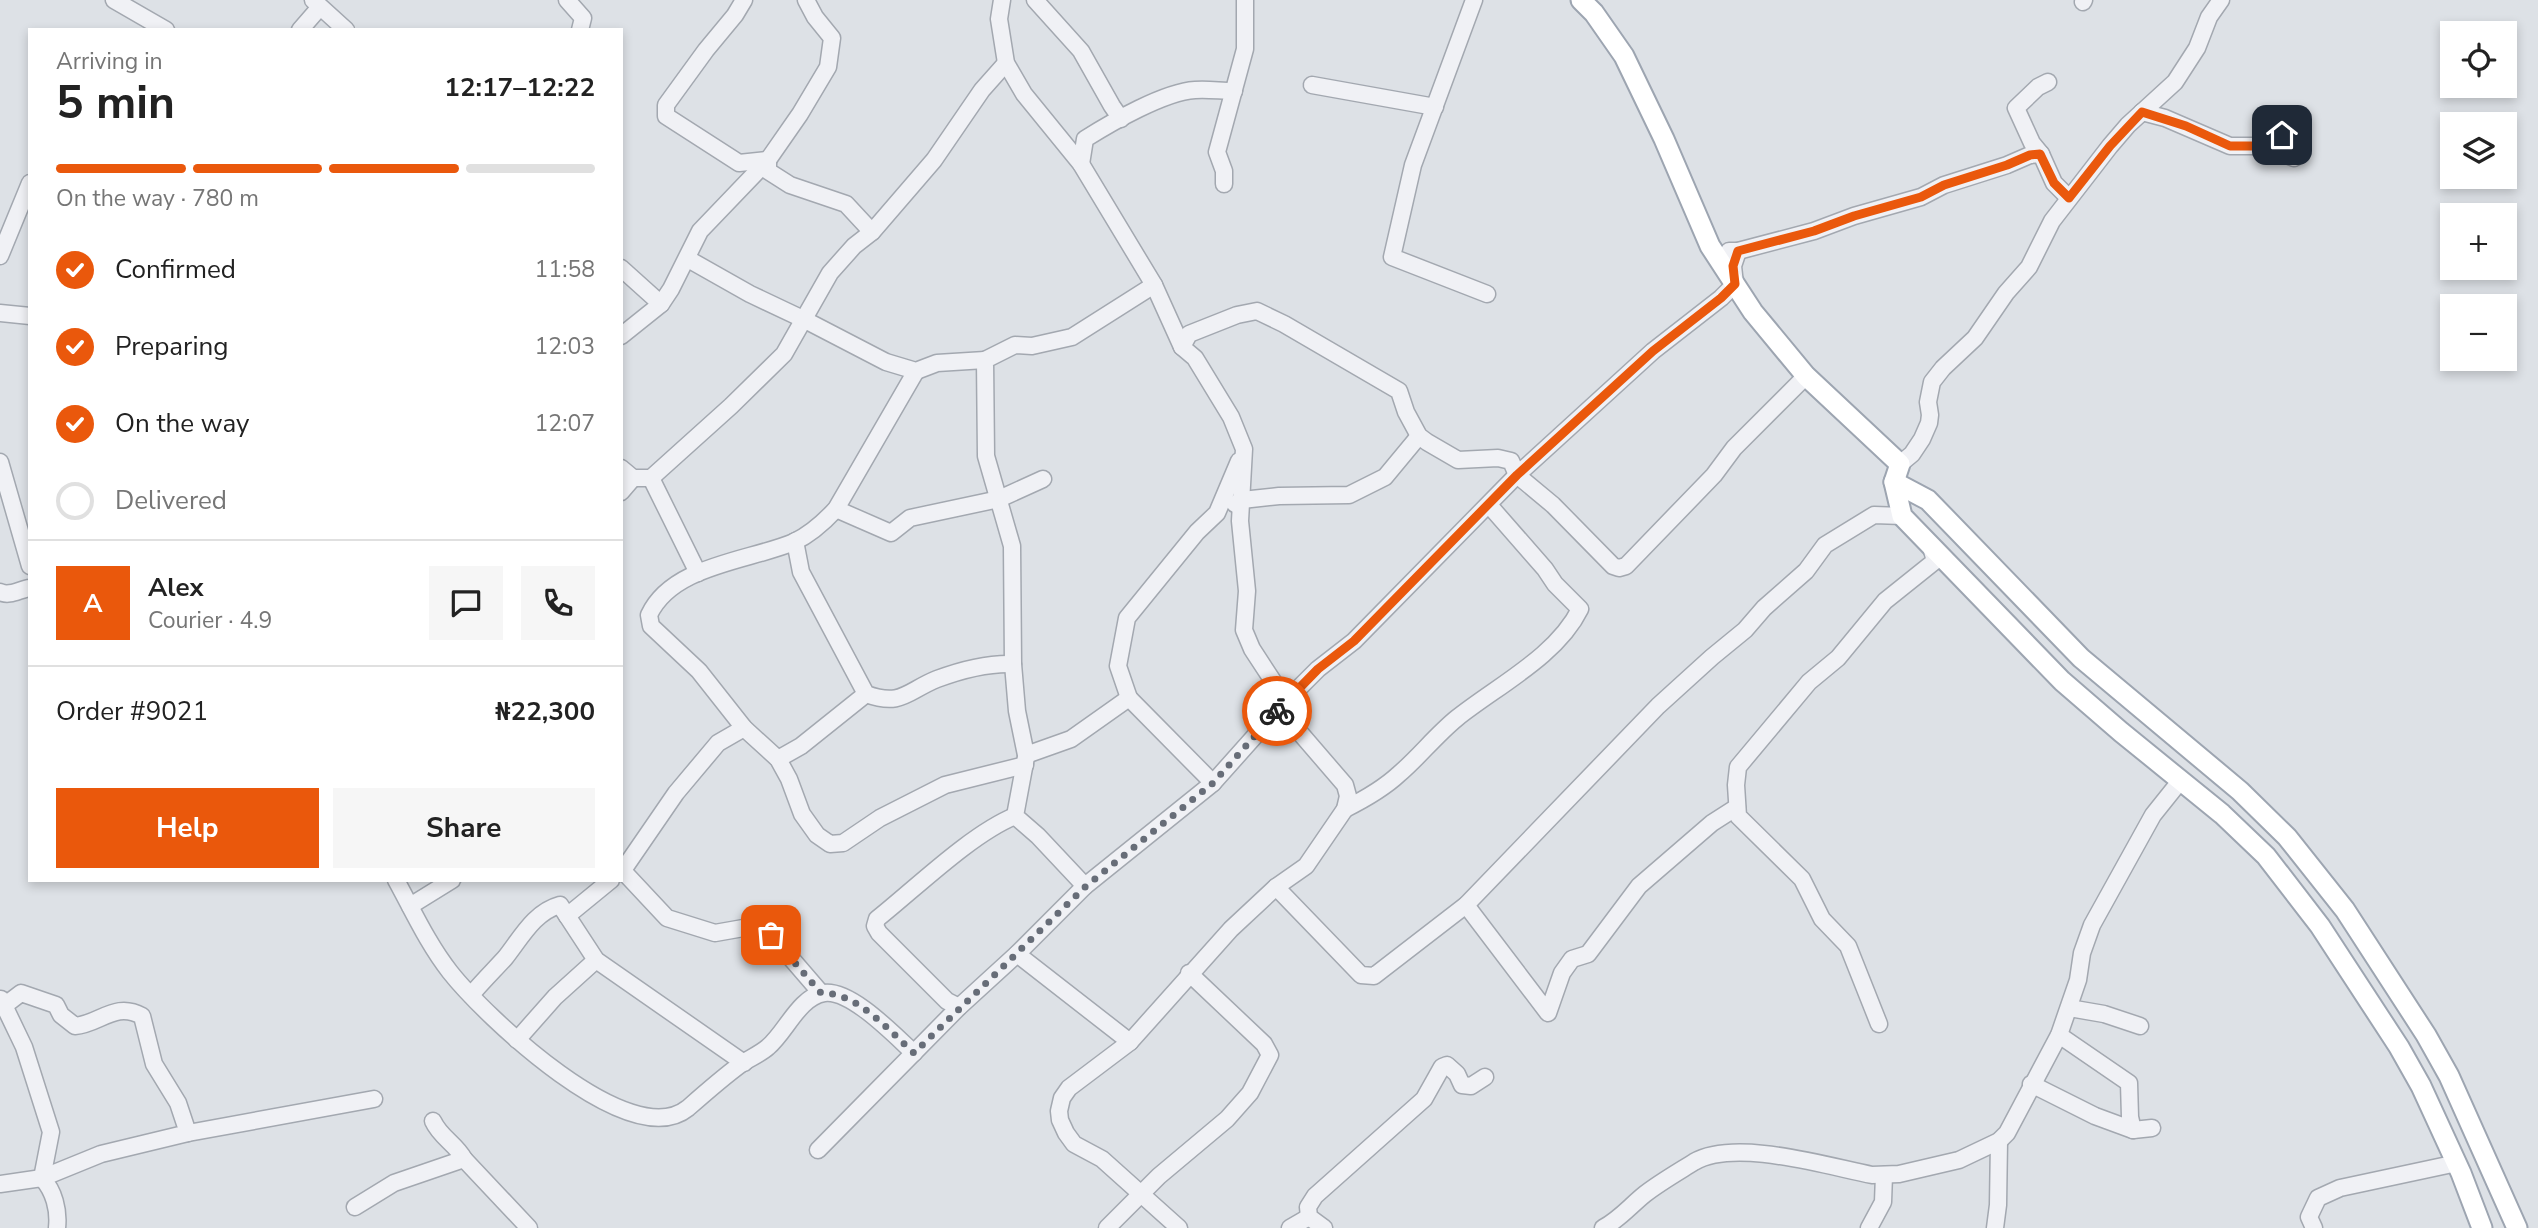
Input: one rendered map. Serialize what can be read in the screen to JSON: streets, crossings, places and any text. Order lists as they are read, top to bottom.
{
  "page": {
    "map_buttons": ["+", "−"],
    "heading": ["5 min", "Arriving in", "12:17–12:22"],
    "panel": [
      "Alex",
      "Courier · 4.9",
      "Order #9021",
      "₦22,300"
    ],
    "bar": "On the way · 780 m",
    "list": [
      ["Confirmed", "11:58"],
      ["Preparing", "12:03"],
      ["On the way", "12:07"],
      "Delivered"
    ],
    "round": "A",
    "buttons": ["Help", "Share"]
  }
}
